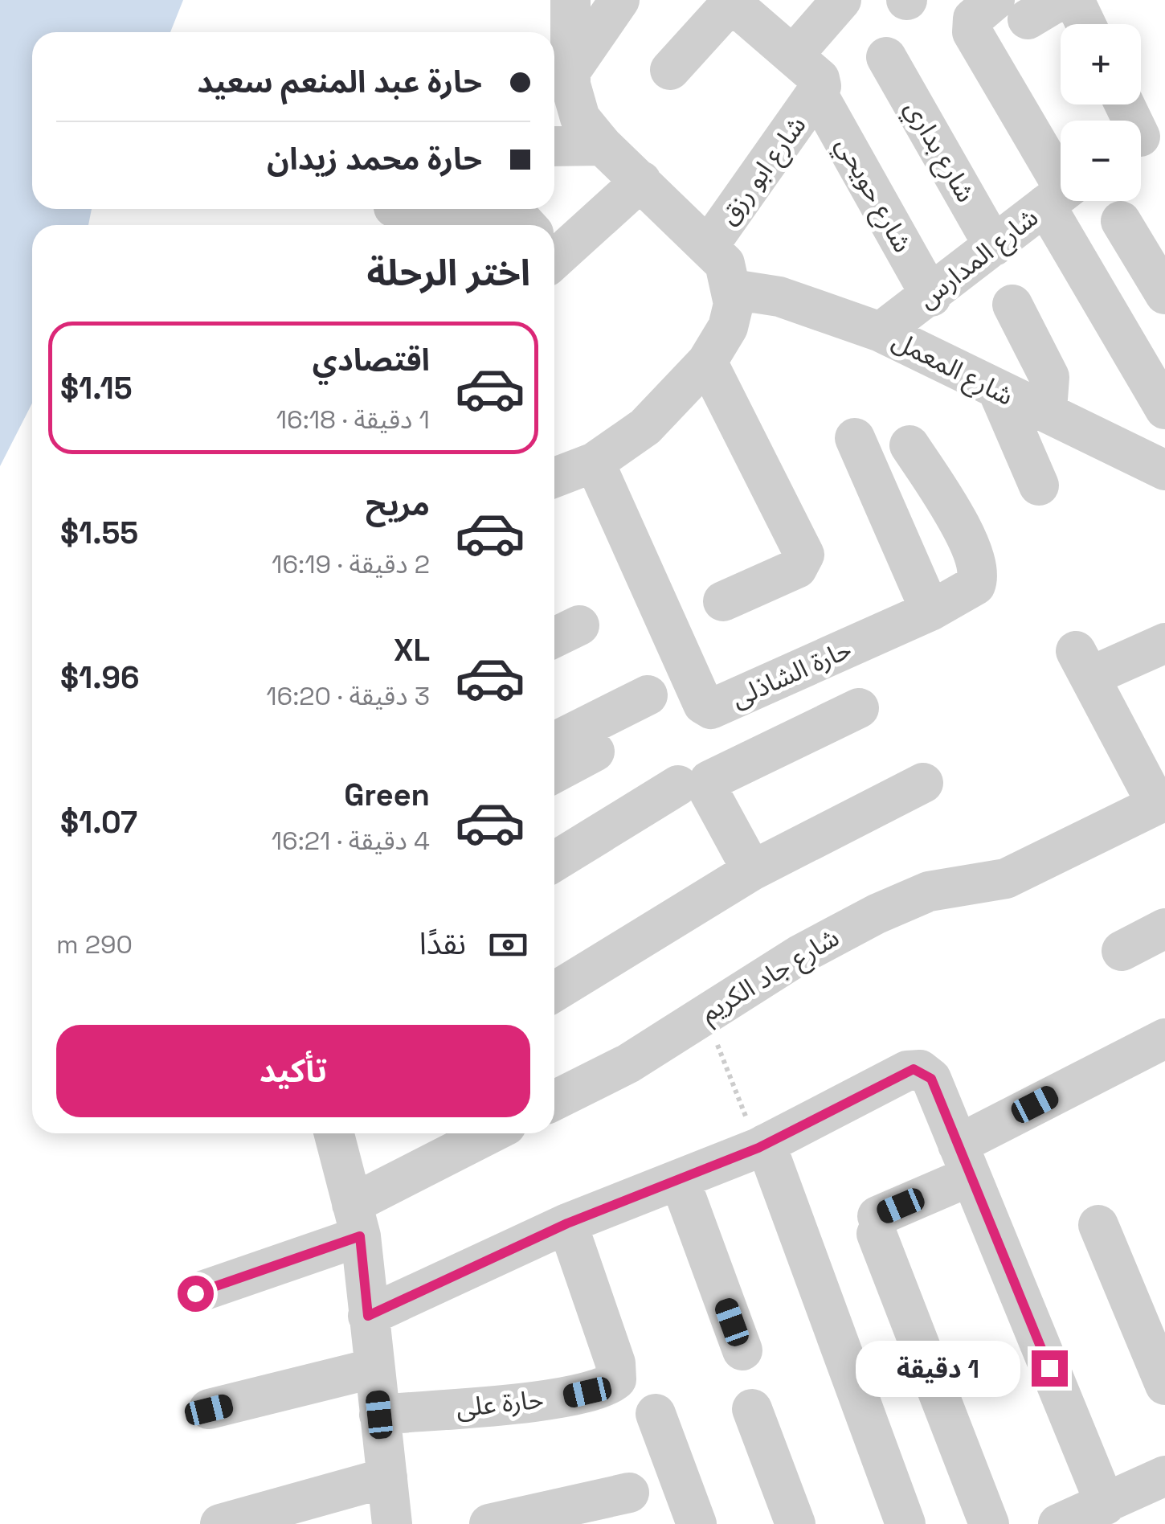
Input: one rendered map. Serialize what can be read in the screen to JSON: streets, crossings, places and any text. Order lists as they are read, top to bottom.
{
  "streets": {
    "street": [
      "شارع بداري",
      "شارع ابو رزق",
      "شارع حويحي",
      "شارع المدارس",
      "شارع المعمل",
      "حارة الشاذلى",
      "شارع جاد الكريم",
      "حارة على"
    ]
  },
  "crossings": [
    ["شارع بداري", "شارع المدارس"],
    ["شارع ابو رزق", "شارع حويحي"],
    ["شارع حويحي", "شارع المدارس"],
    ["شارع المدارس", "شارع المعمل"]
  ],
  "page": {
    "map_buttons": ["+", "−"],
    "banner": ["حارة عبد المنعم سعيد", "حارة محمد زيدان"],
    "heading": "اختر الرحلة",
    "list": [
      {
        "name": "اقتصادي",
        "note": "1 دقيقة · 16:18",
        "value": "$1.15"
      },
      {
        "name": "مريح",
        "note": "2 دقيقة · 16:19",
        "value": "$1.55"
      },
      {
        "name": "XL",
        "note": "3 دقيقة · 16:20",
        "value": "$1.96"
      },
      {
        "name": "Green",
        "note": "4 دقيقة · 16:21",
        "value": "$1.07"
      }
    ],
    "pay": ["نقدًا", "290 m"],
    "buttons": "تأكيد",
    "bubble": "1 دقيقة"
  }
}
